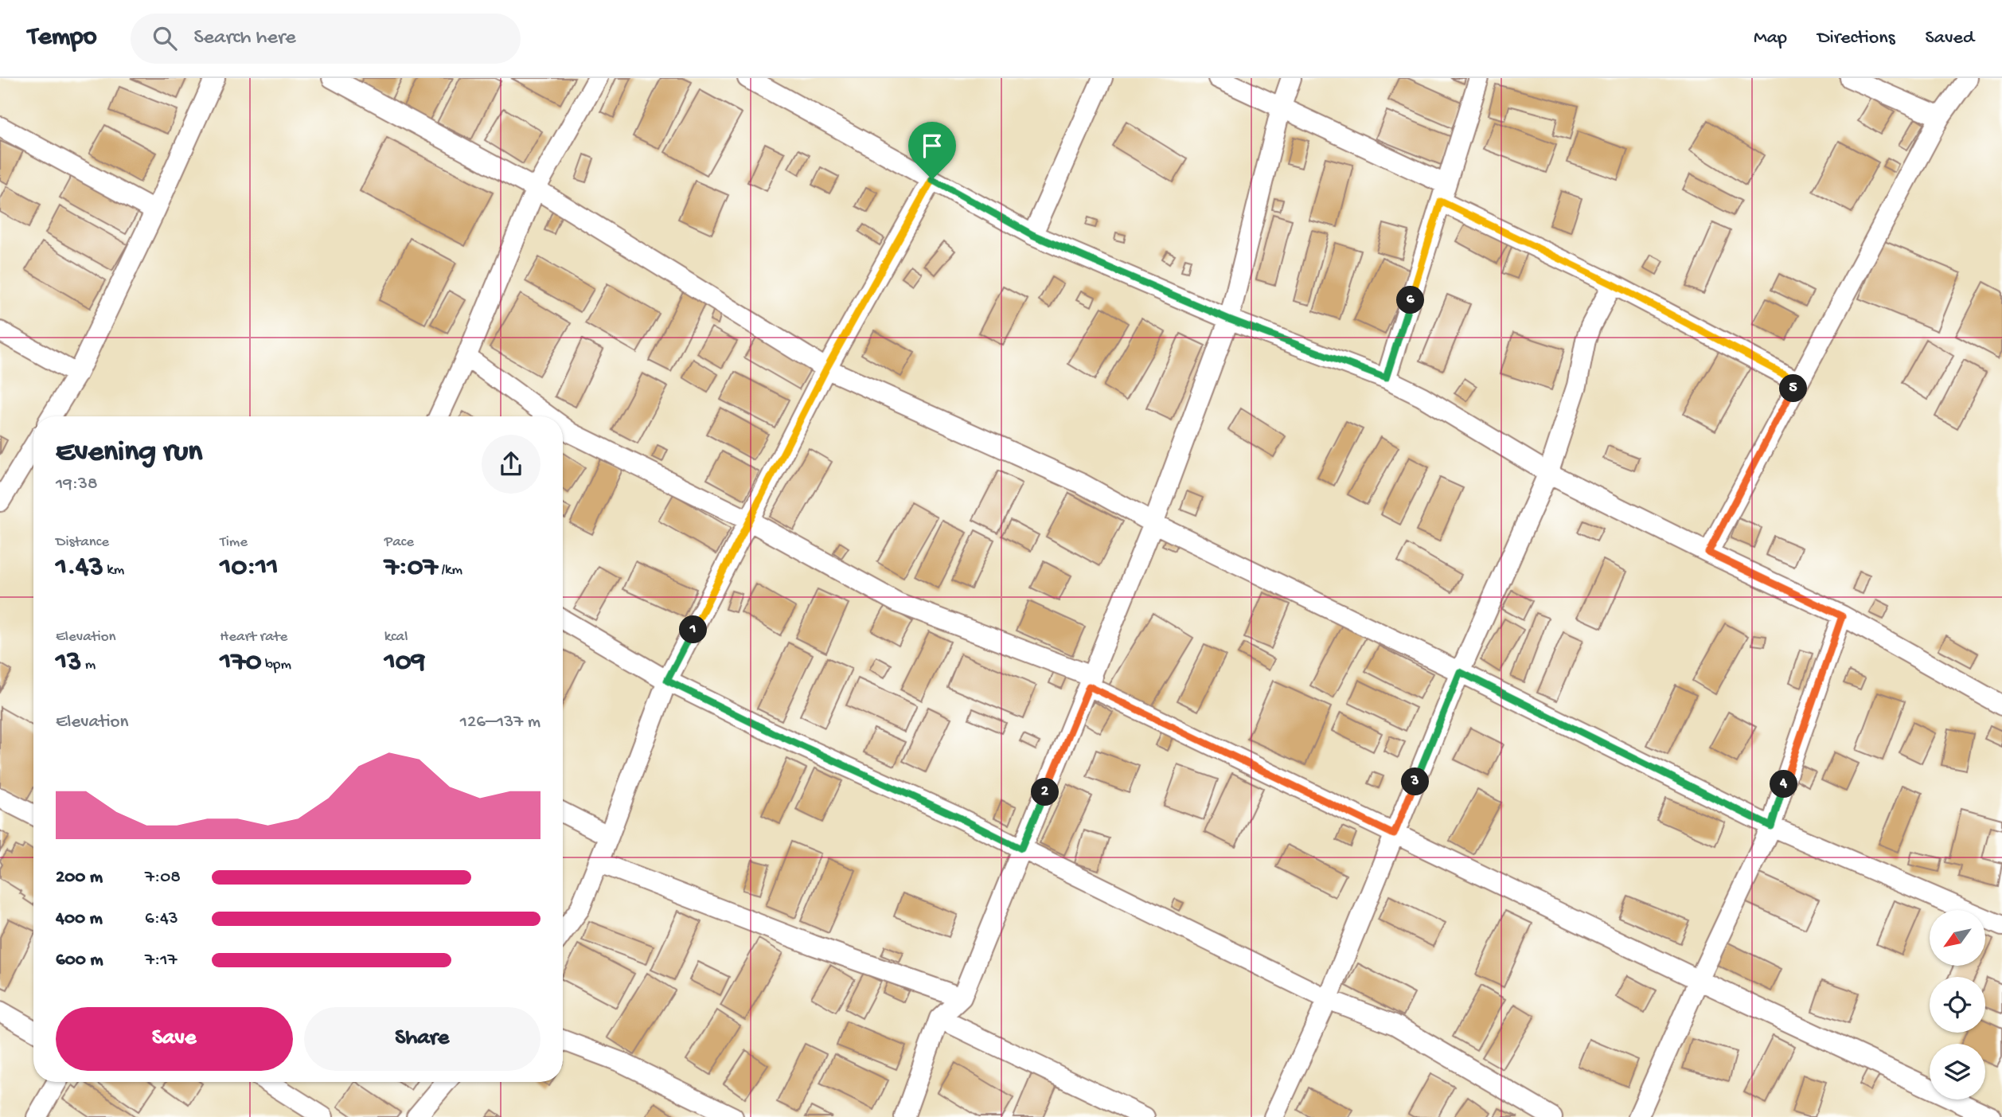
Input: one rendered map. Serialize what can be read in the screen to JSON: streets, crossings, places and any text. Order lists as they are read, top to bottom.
{
  "north": "bottom left",
  "page": {
    "header": "Tempo",
    "search": "Search here",
    "nav": ["Map", "Directions", "Saved"],
    "pins": [
      "6",
      "5",
      "1",
      "3",
      "4",
      "2"
    ],
    "heading": ["Evening run", "19:38"],
    "stats": [
      ["Distance", "1.43 km"],
      ["Time", "10:11"],
      ["Pace", "7:07 /km"],
      ["Elevation", "13 m"],
      ["Heart rate", "170 bpm"],
      ["kcal", "109"]
    ],
    "chart": ["Elevation", "126–137 m"],
    "list": [
      {
        "name": "200 m",
        "note": "7:08"
      },
      {
        "name": "400 m",
        "note": "6:43"
      },
      {
        "name": "600 m",
        "note": "7:17"
      }
    ],
    "buttons": ["Save", "Share"]
  }
}
